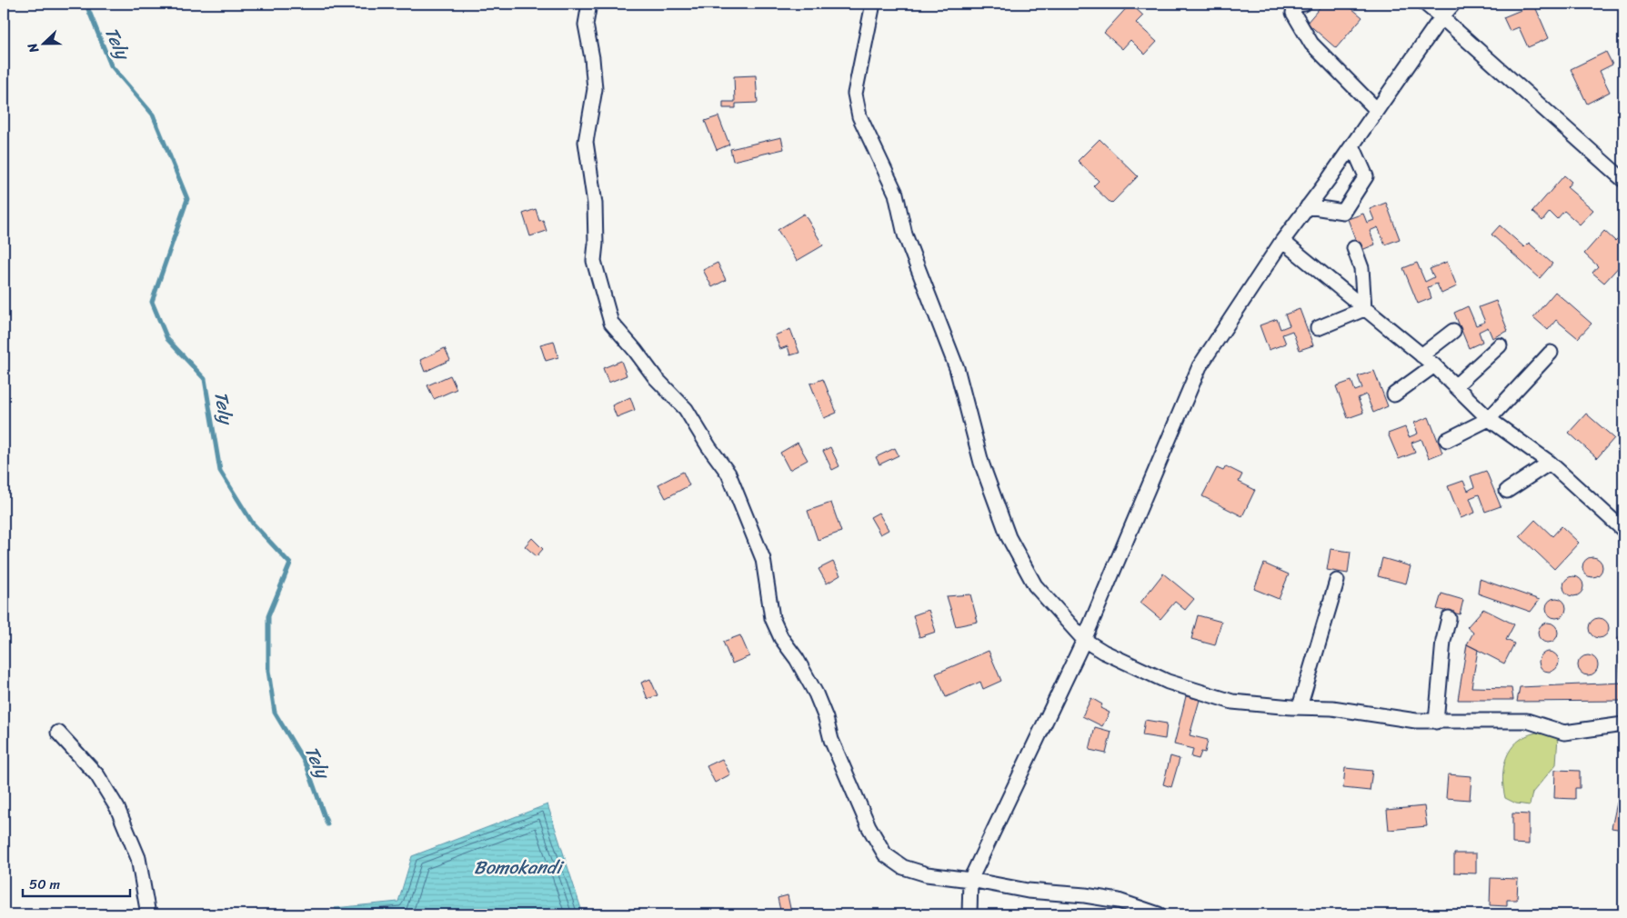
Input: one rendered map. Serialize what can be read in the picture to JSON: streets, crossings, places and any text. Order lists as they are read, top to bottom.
{
  "water": ["Tely", "Bomokandi"],
  "scale_bar": "50 m",
  "north": "left"
}
